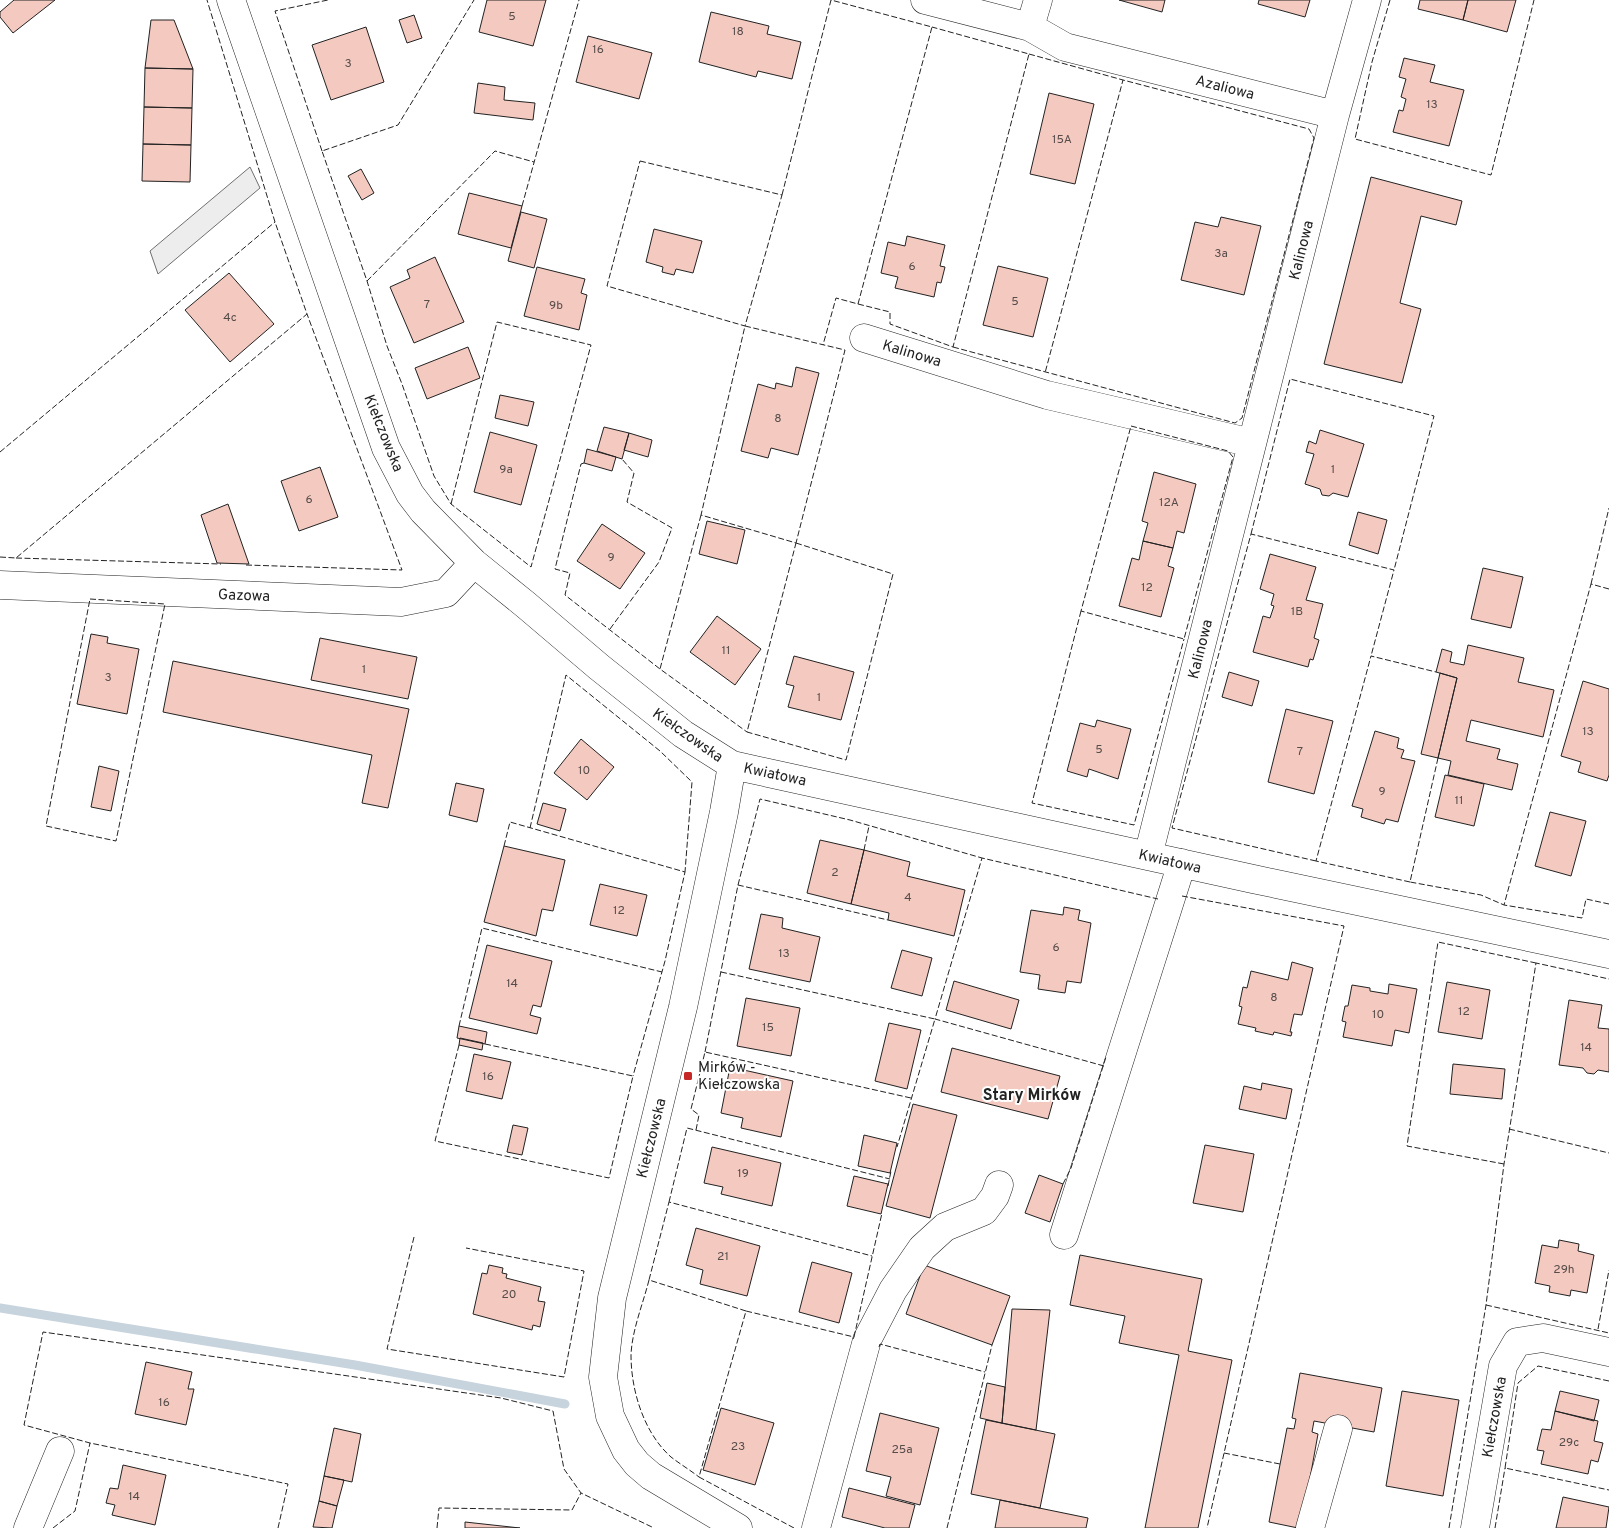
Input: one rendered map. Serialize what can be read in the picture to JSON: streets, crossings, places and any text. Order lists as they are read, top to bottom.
{
  "streets": {
    "street": [
      "Azaliowa",
      "Kalinowa",
      "Kiełczowska",
      "Gazowa",
      "Kwiatowa"
    ]
  },
  "crossings": [
    ["Azaliowa", "Kalinowa"],
    ["Kalinowa", "Kwiatowa"],
    ["Kiełczowska", "Gazowa"],
    ["Kiełczowska", "Kwiatowa"]
  ],
  "districts": ["Stary Mirków"],
  "places": {
    "transit": ["Mirków - Kiełczowska"]
  },
  "house_numbers": [
    "5",
    "18",
    "16",
    "3",
    "13",
    "15A",
    "3a",
    "6",
    "5",
    "7",
    "9b",
    "4c",
    "8",
    "9a",
    "1",
    "6",
    "12A",
    "9",
    "12",
    "1B",
    "11",
    "1",
    "3",
    "1",
    "13",
    "5",
    "7",
    "10",
    "9",
    "11",
    "2",
    "4",
    "12",
    "6",
    "13",
    "14",
    "8",
    "12",
    "10",
    "15",
    "14",
    "16",
    "19",
    "21",
    "29h",
    "20",
    "16",
    "29c",
    "23",
    "25a",
    "14"
  ]
}
